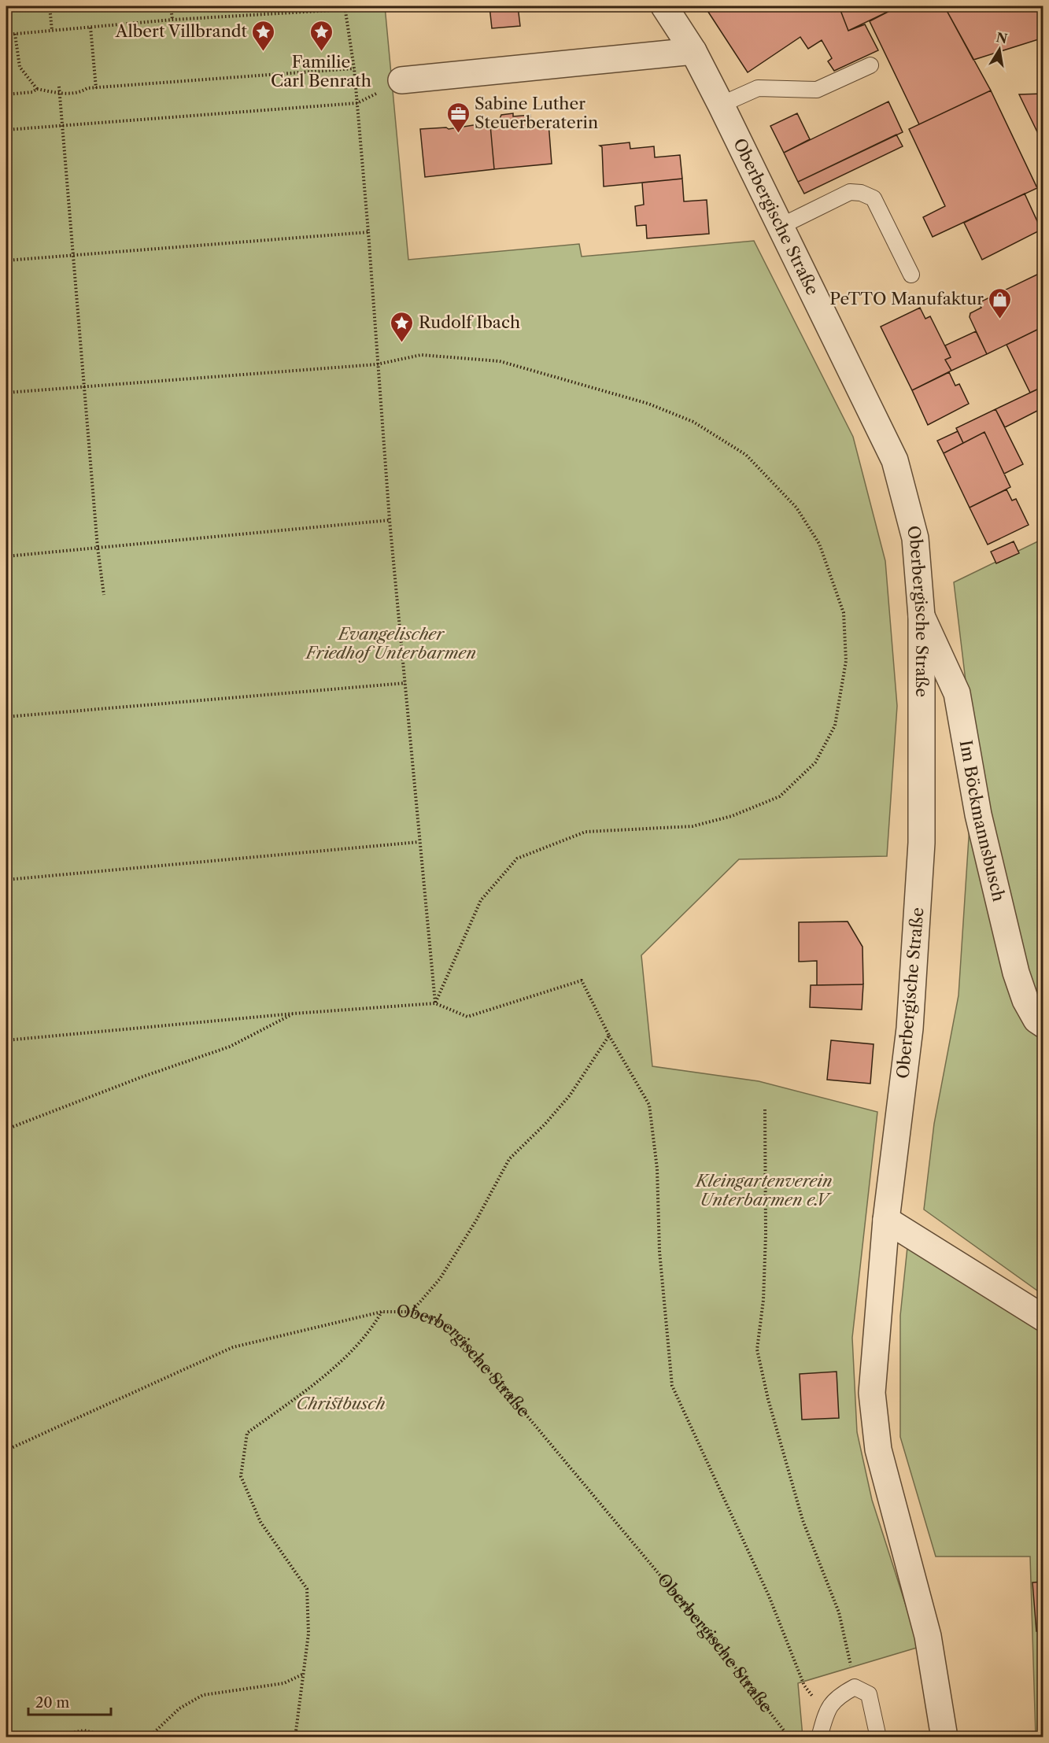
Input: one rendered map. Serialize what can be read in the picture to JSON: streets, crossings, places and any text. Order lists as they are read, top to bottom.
{
  "streets": {
    "street": ["Oberbergische Straße", "Im Böckmannsbusch"]
  },
  "crossings": [
    ["Oberbergische Straße", "Im Böckmannsbusch"]
  ],
  "parks": ["Evangelischer Friedhof Unterbarmen", "Kleingartenverein Unterbarmen e.V", "Christbusch"],
  "places": {
    "place": ["Albert Villbrandt", "Familie Carl Benrath", "Rudolf Ibach"],
    "office": ["Sabine Luther Steuerberaterin"],
    "shop": ["PeTTO Manufaktur"]
  },
  "scale_bar": "20 m",
  "north": "top"
}
